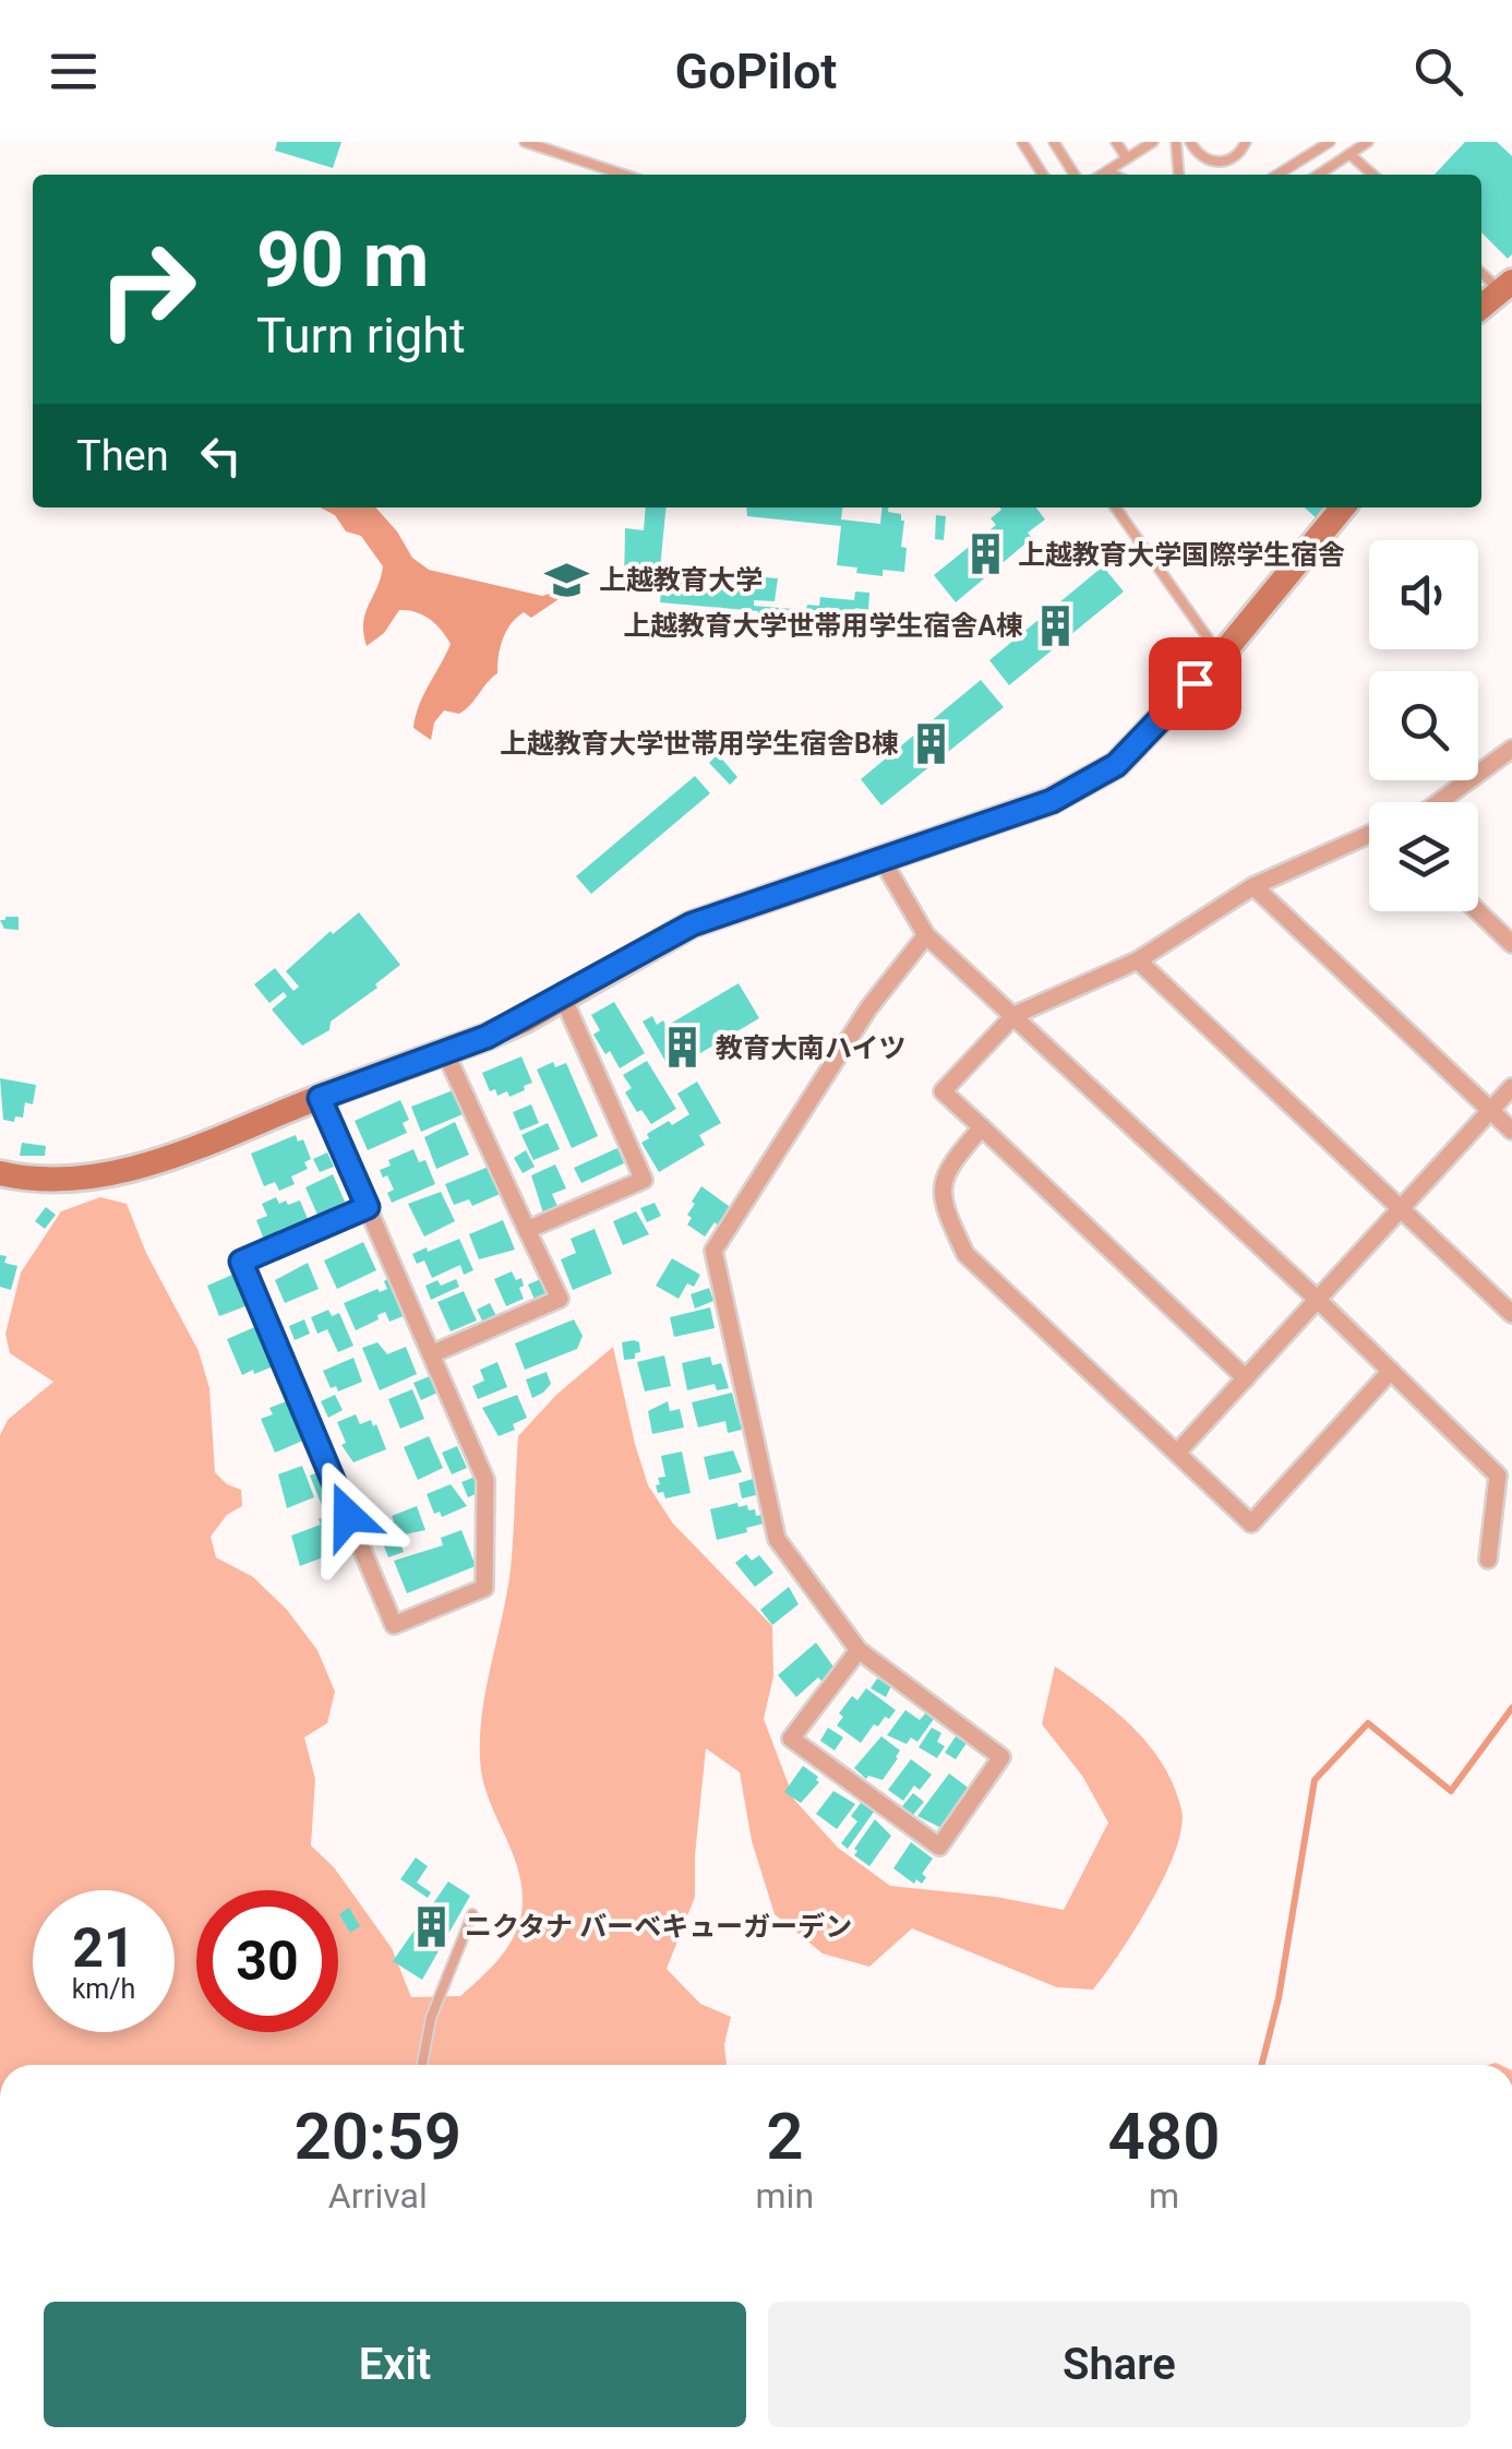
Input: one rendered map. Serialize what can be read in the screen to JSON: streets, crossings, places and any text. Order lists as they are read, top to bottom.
{
  "places": {
    "building": [
      "上越教育大学国際学生宿舎",
      "上越教育大学世帯用学生宿舎A棟",
      "上越教育大学世帯用学生宿舎B棟",
      "教育大南ハイツ",
      "ニクタナ バーベキューガーデン"
    ],
    "school or university": ["上越教育大学"]
  },
  "page": {
    "header": "GoPilot",
    "turn": ["90 m", "Turn right"],
    "then": "Then",
    "speed": "21 km/h",
    "limit": "30",
    "eta": [
      "20:59",
      "Arrival",
      "2",
      "min",
      "480",
      "m"
    ],
    "buttons": ["Exit", "Share"]
  }
}
